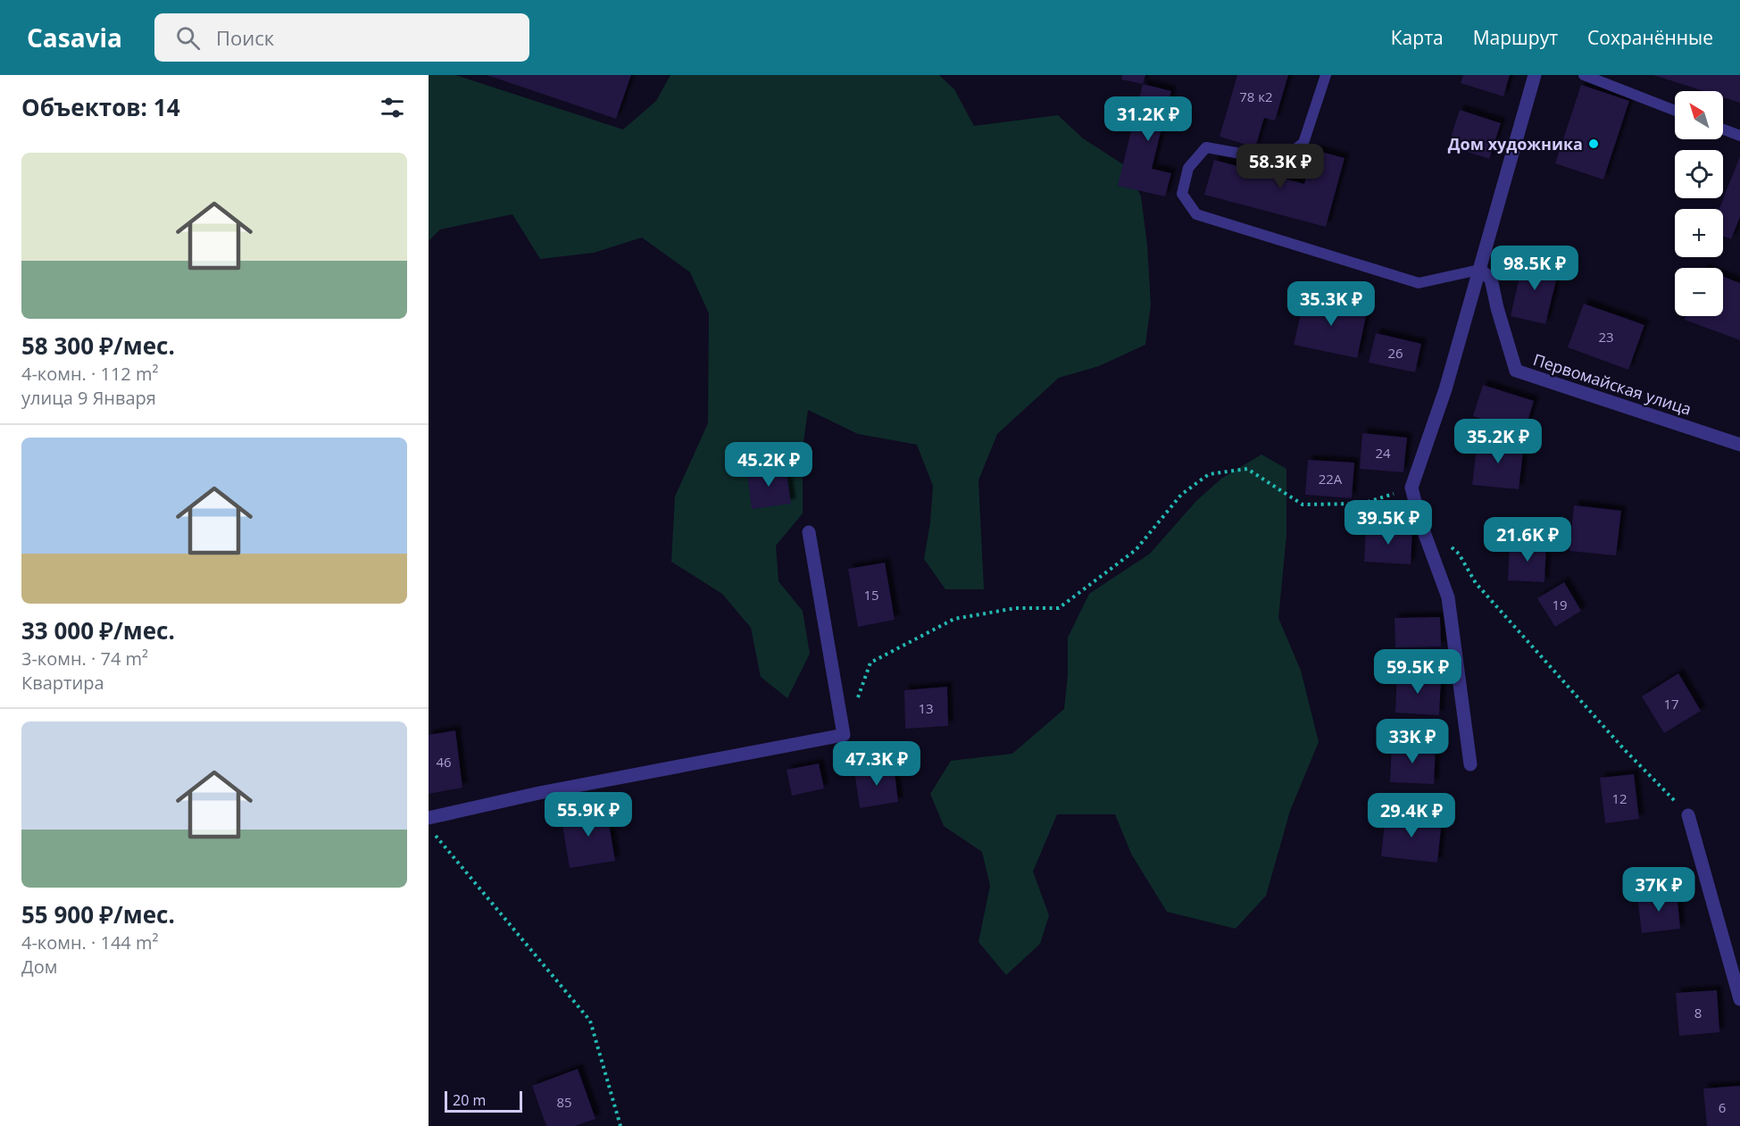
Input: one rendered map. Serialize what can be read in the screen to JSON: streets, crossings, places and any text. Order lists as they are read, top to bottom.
{
  "streets": {
    "street": ["Первомайская улица"]
  },
  "places": ["Дом художника"],
  "house_numbers": [
    "78 к2",
    "23",
    "26",
    "24",
    "22А",
    "15",
    "19",
    "17",
    "13",
    "46",
    "12",
    "8",
    "85",
    "6"
  ],
  "scale_bar": "20 m",
  "north": "top left",
  "page": {
    "header": "Casavia",
    "search": "Поиск",
    "nav": ["Карта", "Маршрут", "Сохранённые"],
    "heading": "Объектов: 14",
    "map_buttons": ["+", "−"],
    "price": [
      "31.2K ₽",
      "58.3K ₽",
      "98.5K ₽",
      "35.3K ₽",
      "35.2K ₽",
      "45.2K ₽",
      "39.5K ₽",
      "21.6K ₽",
      "59.5K ₽",
      "33K ₽",
      "47.3K ₽",
      "55.9K ₽",
      "29.4K ₽",
      "37K ₽"
    ],
    "list": [
      {
        "name": "58 300 ₽/мес.",
        "note": "4-комн. · 112 m² · улица 9 Января"
      },
      {
        "name": "33 000 ₽/мес.",
        "note": "3-комн. · 74 m² · Квартира"
      },
      {
        "name": "55 900 ₽/мес.",
        "note": "4-комн. · 144 m² · Дом"
      }
    ],
    "scale": "20 m"
  }
}
